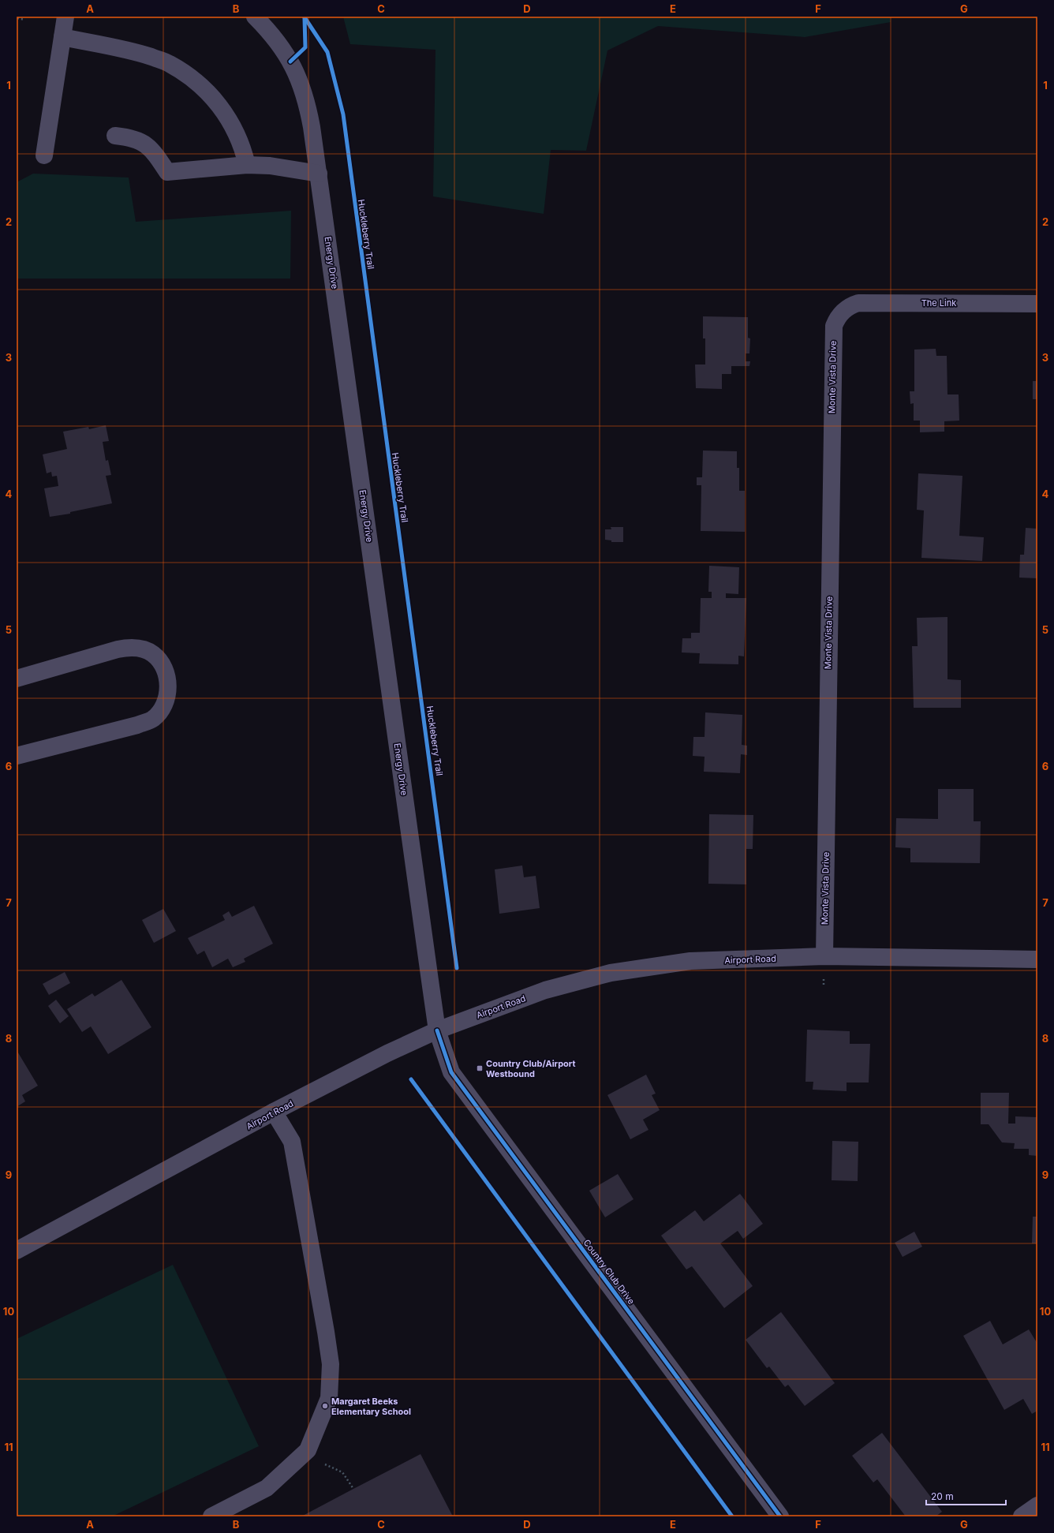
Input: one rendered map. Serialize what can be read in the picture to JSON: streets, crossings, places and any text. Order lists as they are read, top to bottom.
{
  "streets": {
    "street": [
      "Energy Drive",
      "The Link",
      "Monte Vista Drive",
      "Airport Road",
      "Country Club Drive"
    ],
    "cycle path": ["Huckleberry Trail"]
  },
  "crossings": [
    ["Energy Drive", "Airport Road"],
    ["Energy Drive", "Country Club Drive"],
    ["The Link", "Monte Vista Drive"],
    ["Monte Vista Drive", "Airport Road"],
    ["Airport Road", "Country Club Drive"]
  ],
  "places": {
    "transit": ["Country Club/Airport Westbound"],
    "other": ["Margaret Beeks Elementary School"]
  },
  "scale_bar": "20 m",
  "grid": {
    "columns": [
      "A",
      "B",
      "C",
      "D",
      "E",
      "F",
      "G"
    ],
    "rows": [
      "1",
      "2",
      "3",
      "4",
      "5",
      "6",
      "7",
      "8",
      "9",
      "10",
      "11"
    ]
  }
}
